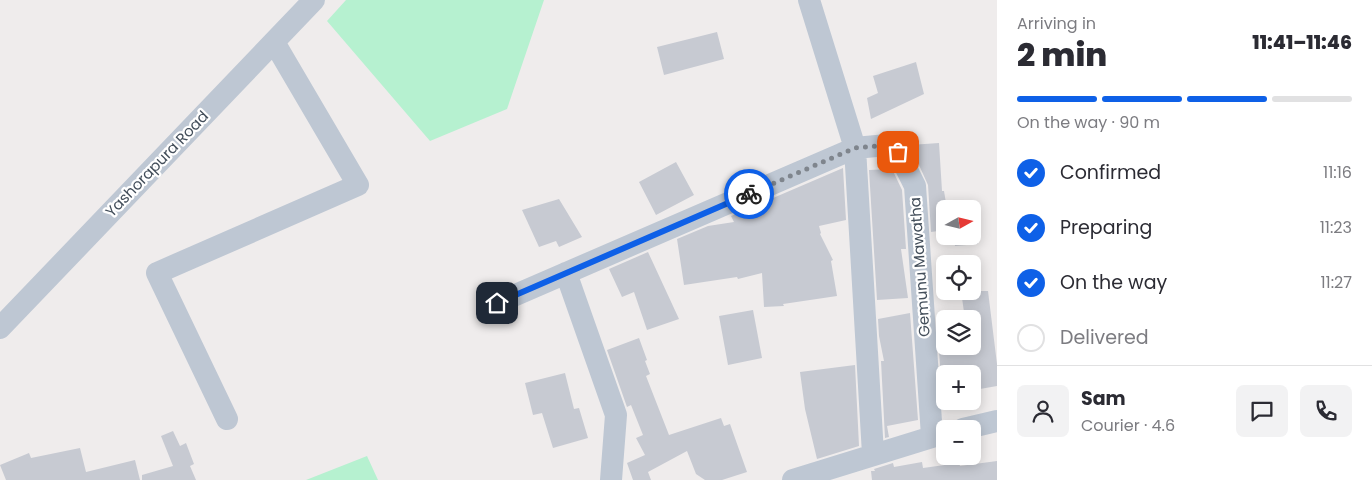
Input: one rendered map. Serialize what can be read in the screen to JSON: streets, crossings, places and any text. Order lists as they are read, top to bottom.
{
  "streets": {
    "street": ["Yashorapura Road", "Gemunu Mawatha"]
  },
  "north": "right",
  "page": {
    "heading": ["2 min", "Arriving in", "11:41–11:46"],
    "panel": ["Sam", "Courier · 4.6"],
    "bar": "On the way · 90 m",
    "list": [
      ["Confirmed", "11:16"],
      ["Preparing", "11:23"],
      ["On the way", "11:27"],
      "Delivered"
    ],
    "map_buttons": ["+", "−"]
  }
}
